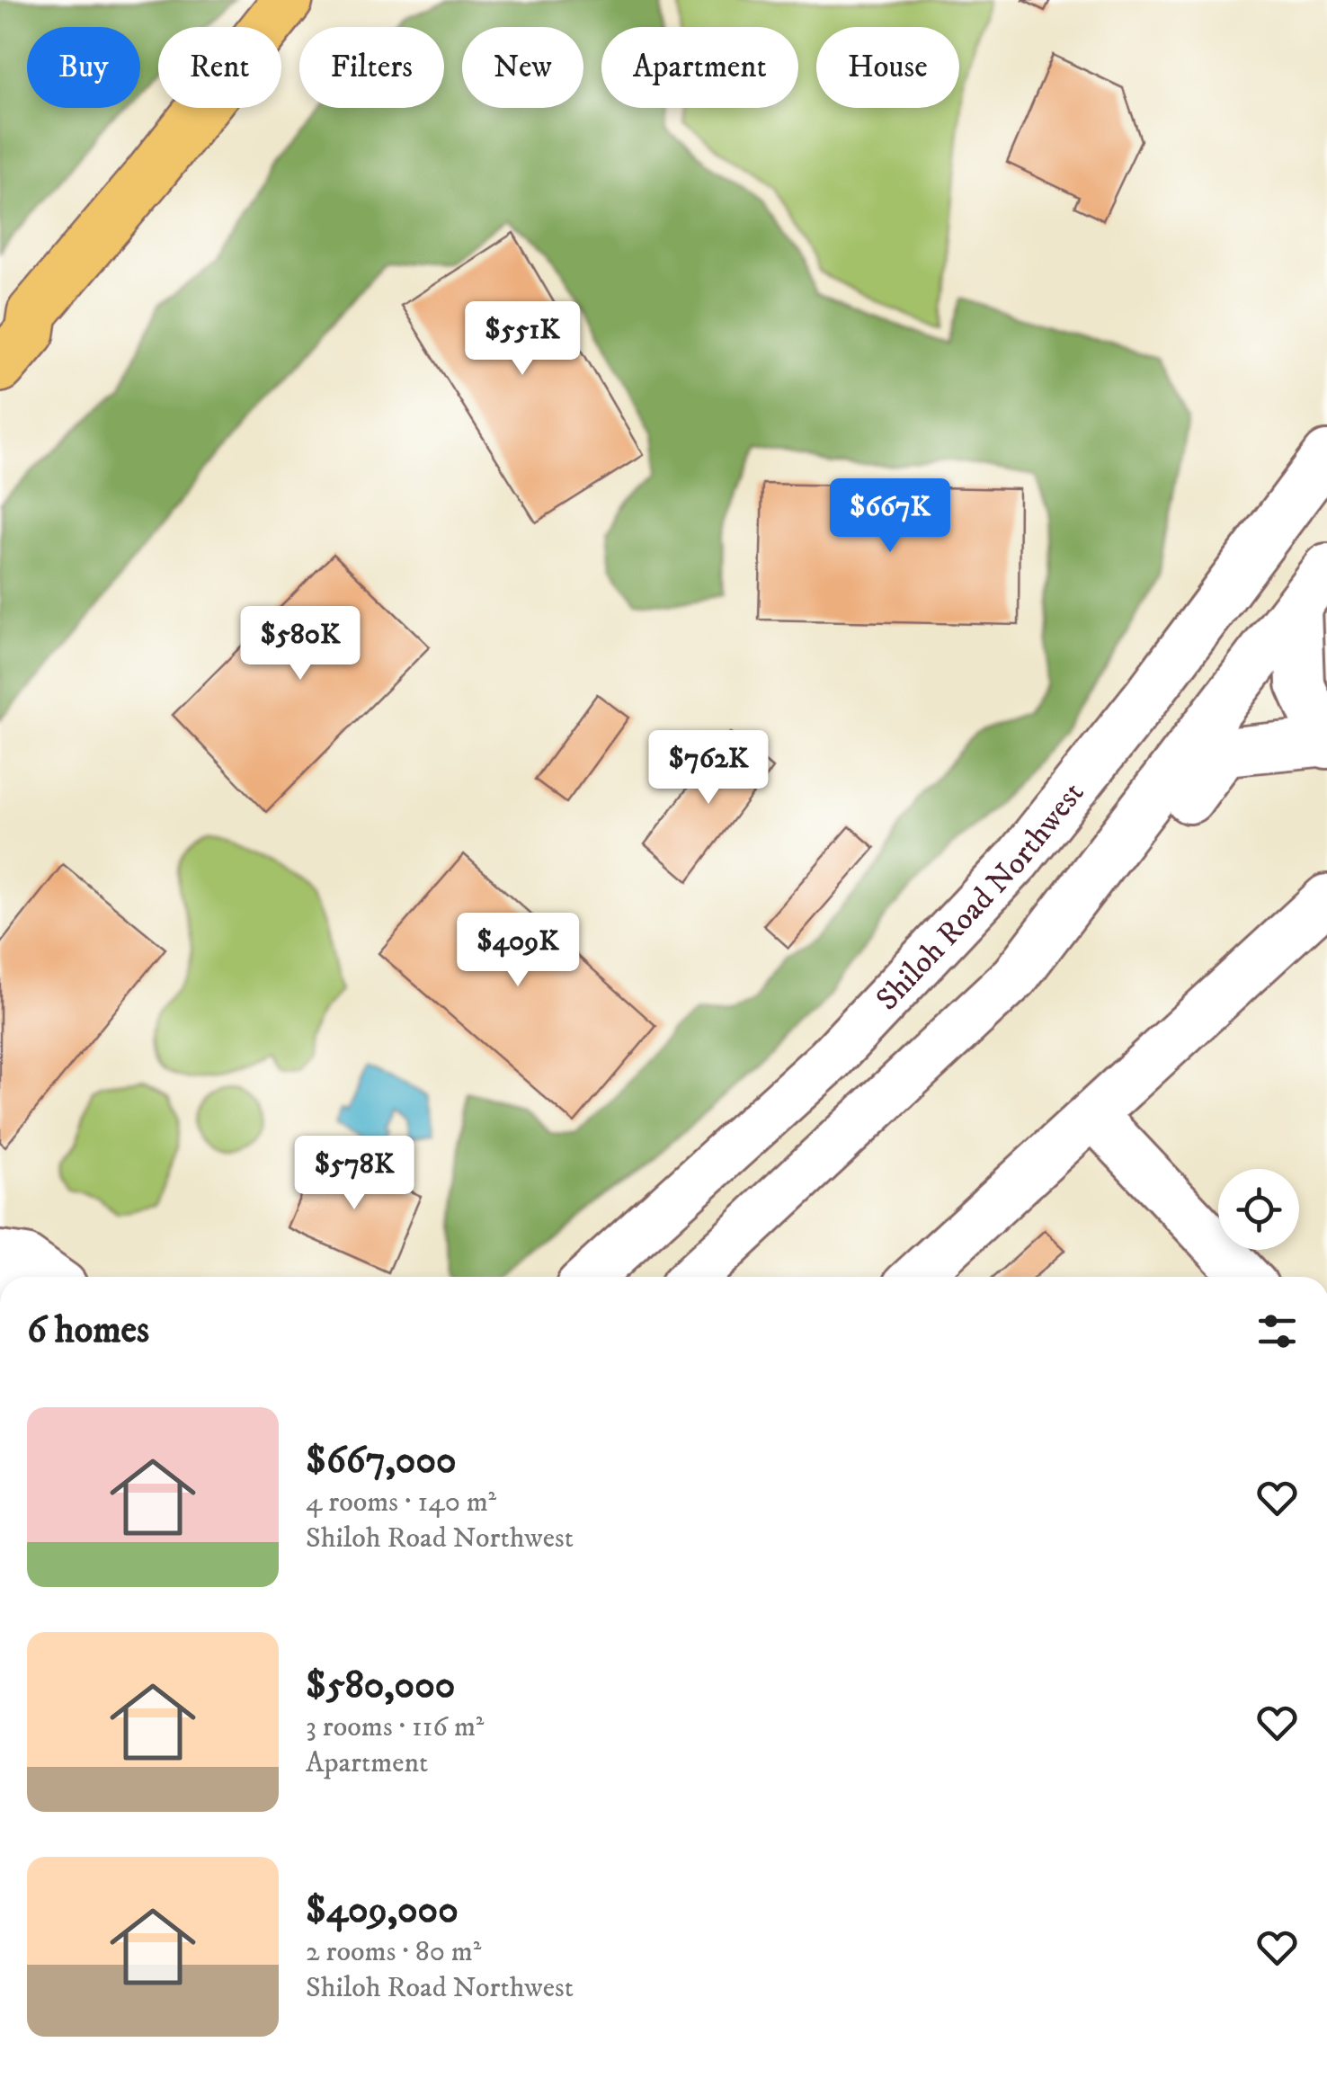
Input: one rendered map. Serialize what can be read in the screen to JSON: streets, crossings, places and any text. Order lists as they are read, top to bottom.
{
  "streets": {
    "street": ["Shiloh Road Northwest"]
  },
  "page": {
    "chip": [
      "Buy",
      "Rent",
      "Filters",
      "New",
      "Apartment",
      "House"
    ],
    "price": [
      "$551K",
      "$667K",
      "$580K",
      "$762K",
      "$409K",
      "$578K"
    ],
    "heading": "6 homes",
    "list": [
      {
        "name": "$667,000",
        "note": "4 rooms · 140 m² · Shiloh Road Northwest"
      },
      {
        "name": "$580,000",
        "note": "3 rooms · 116 m² · Apartment"
      },
      {
        "name": "$409,000",
        "note": "2 rooms · 80 m² · Shiloh Road Northwest"
      }
    ]
  }
}
